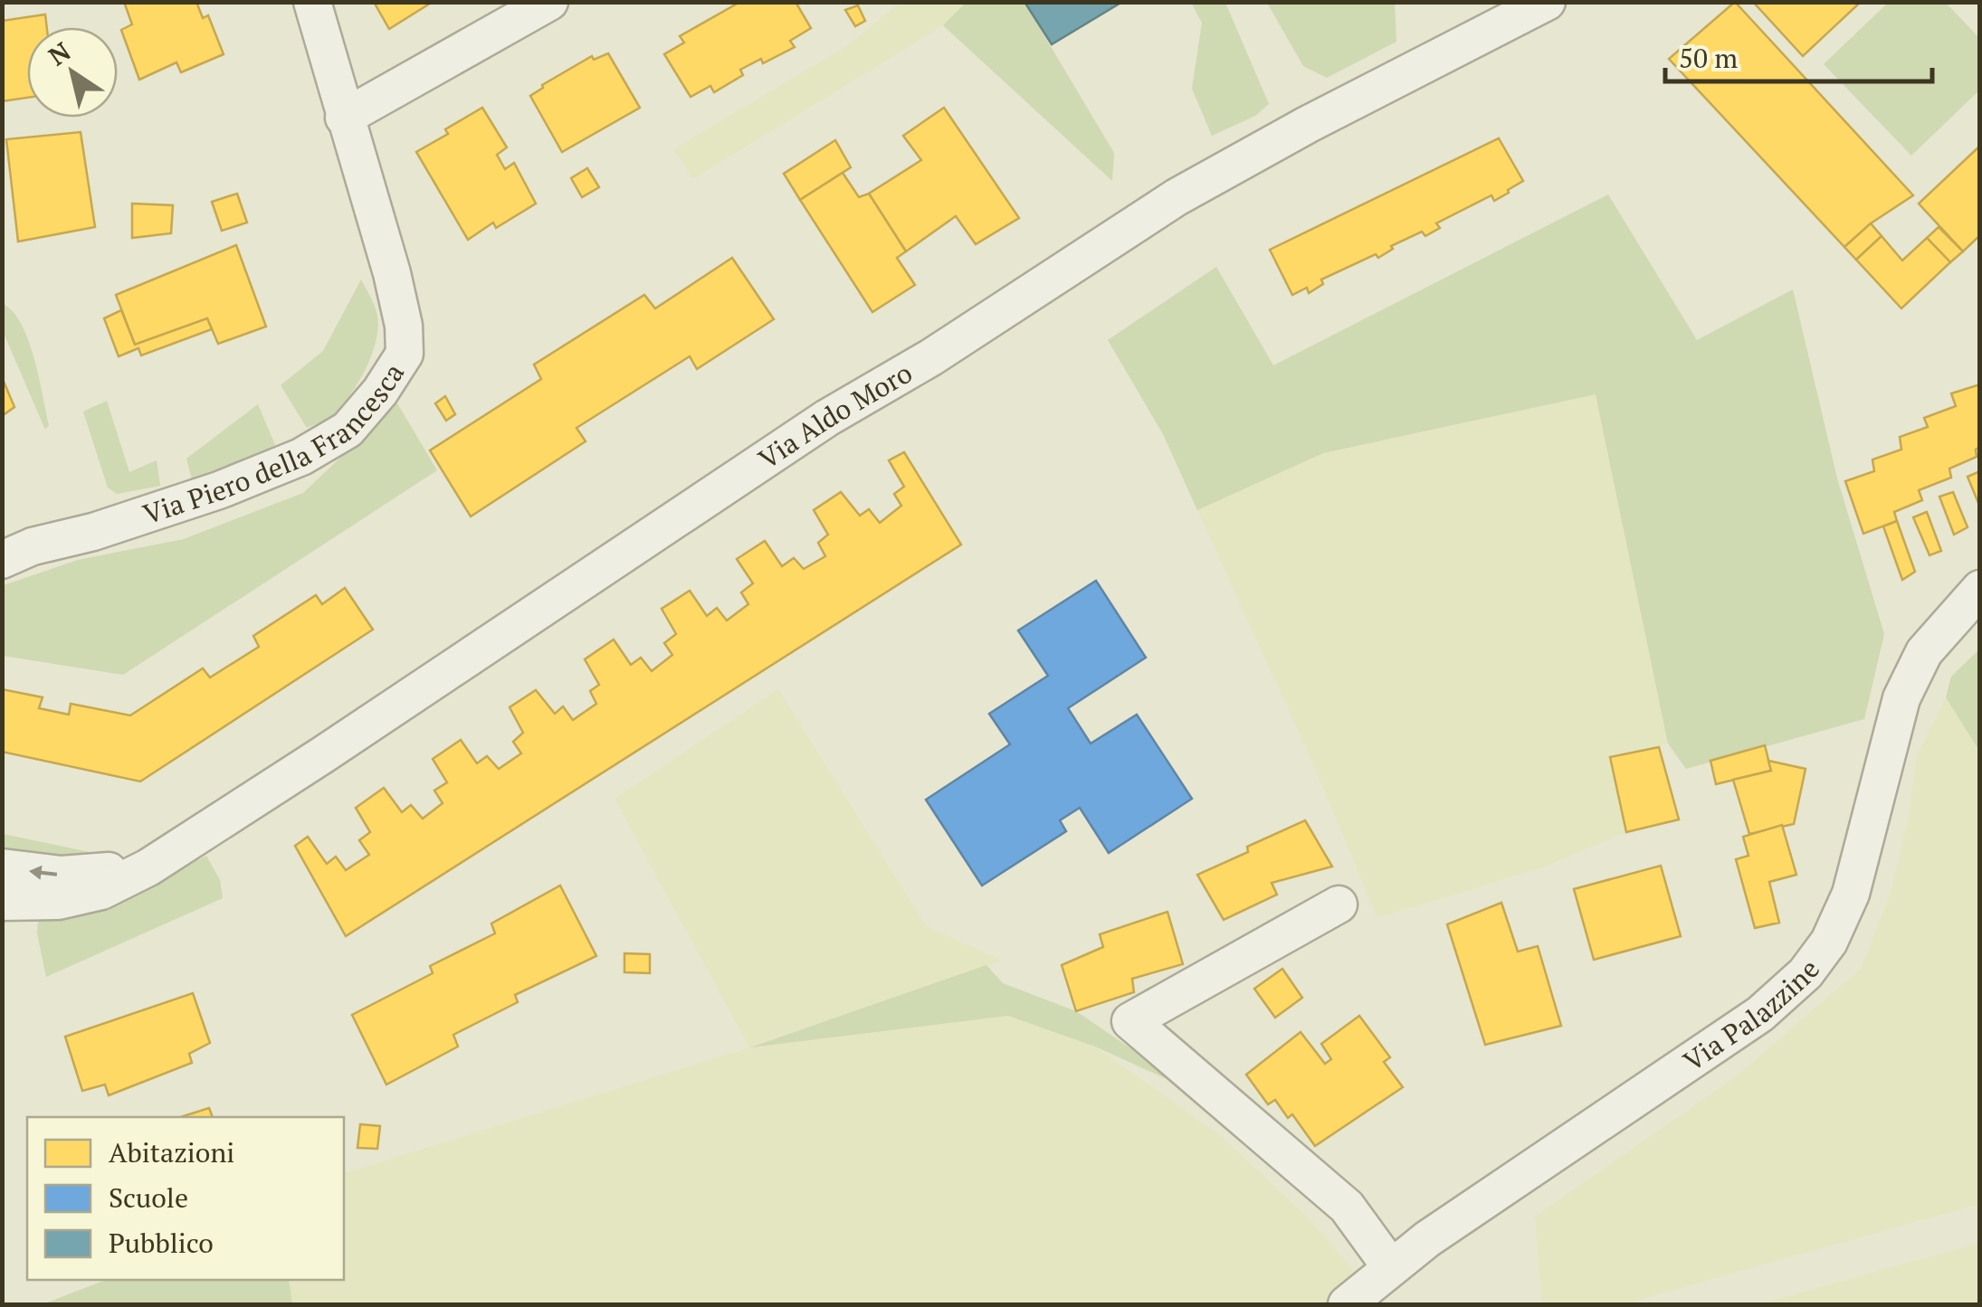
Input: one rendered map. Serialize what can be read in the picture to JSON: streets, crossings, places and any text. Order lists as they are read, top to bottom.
{
  "streets": {
    "street": ["Via Aldo Moro", "Via Piero della Francesca", "Via Palazzine"]
  },
  "legend": ["Abitazioni", "Scuole", "Pubblico"],
  "scale_bar": "50 m",
  "north": "top left"
}
